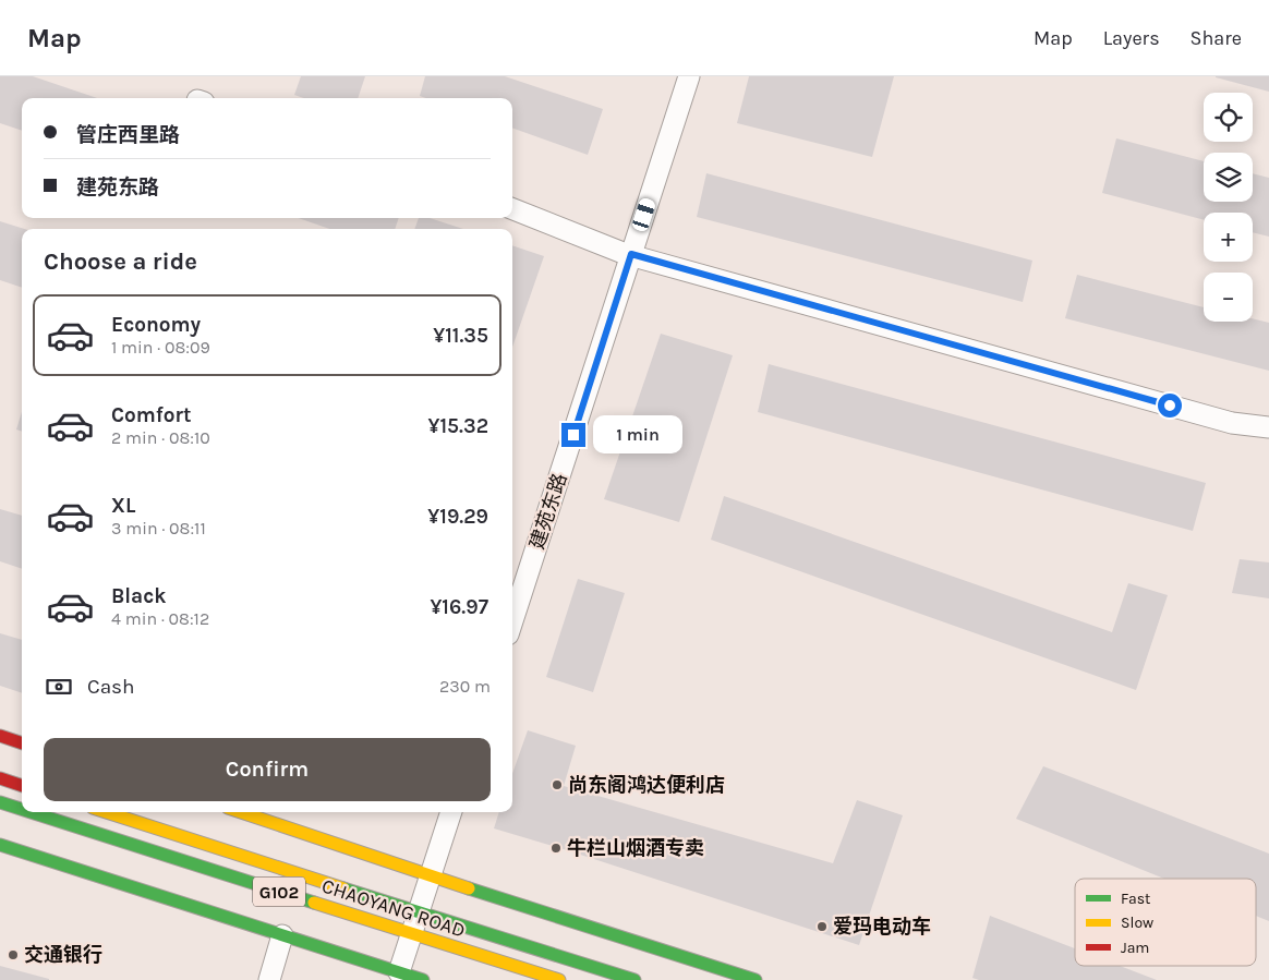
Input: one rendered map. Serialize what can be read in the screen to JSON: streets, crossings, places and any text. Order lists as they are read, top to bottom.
{
  "streets": {
    "main road": ["G102", "CHAOYANG ROAD"],
    "street": ["建苑东路"]
  },
  "places": [
    "尚东阁鸿达便利店",
    "牛栏山烟酒专卖",
    "爱玛电动车",
    "交通银行"
  ],
  "legend": ["Fast", "Slow", "Jam"],
  "page": {
    "header": "Map",
    "nav": ["Map", "Layers", "Share"],
    "map_buttons": ["+", "−"],
    "banner": ["管庄西里路", "建苑东路"],
    "heading": "Choose a ride",
    "list": [
      {
        "name": "Economy",
        "note": "1 min · 08:09",
        "value": "¥11.35"
      },
      {
        "name": "Comfort",
        "note": "2 min · 08:10",
        "value": "¥15.32"
      },
      {
        "name": "XL",
        "note": "3 min · 08:11",
        "value": "¥19.29"
      },
      {
        "name": "Black",
        "note": "4 min · 08:12",
        "value": "¥16.97"
      }
    ],
    "bubble": "1 min",
    "pay": ["Cash", "230 m"],
    "buttons": "Confirm"
  }
}
